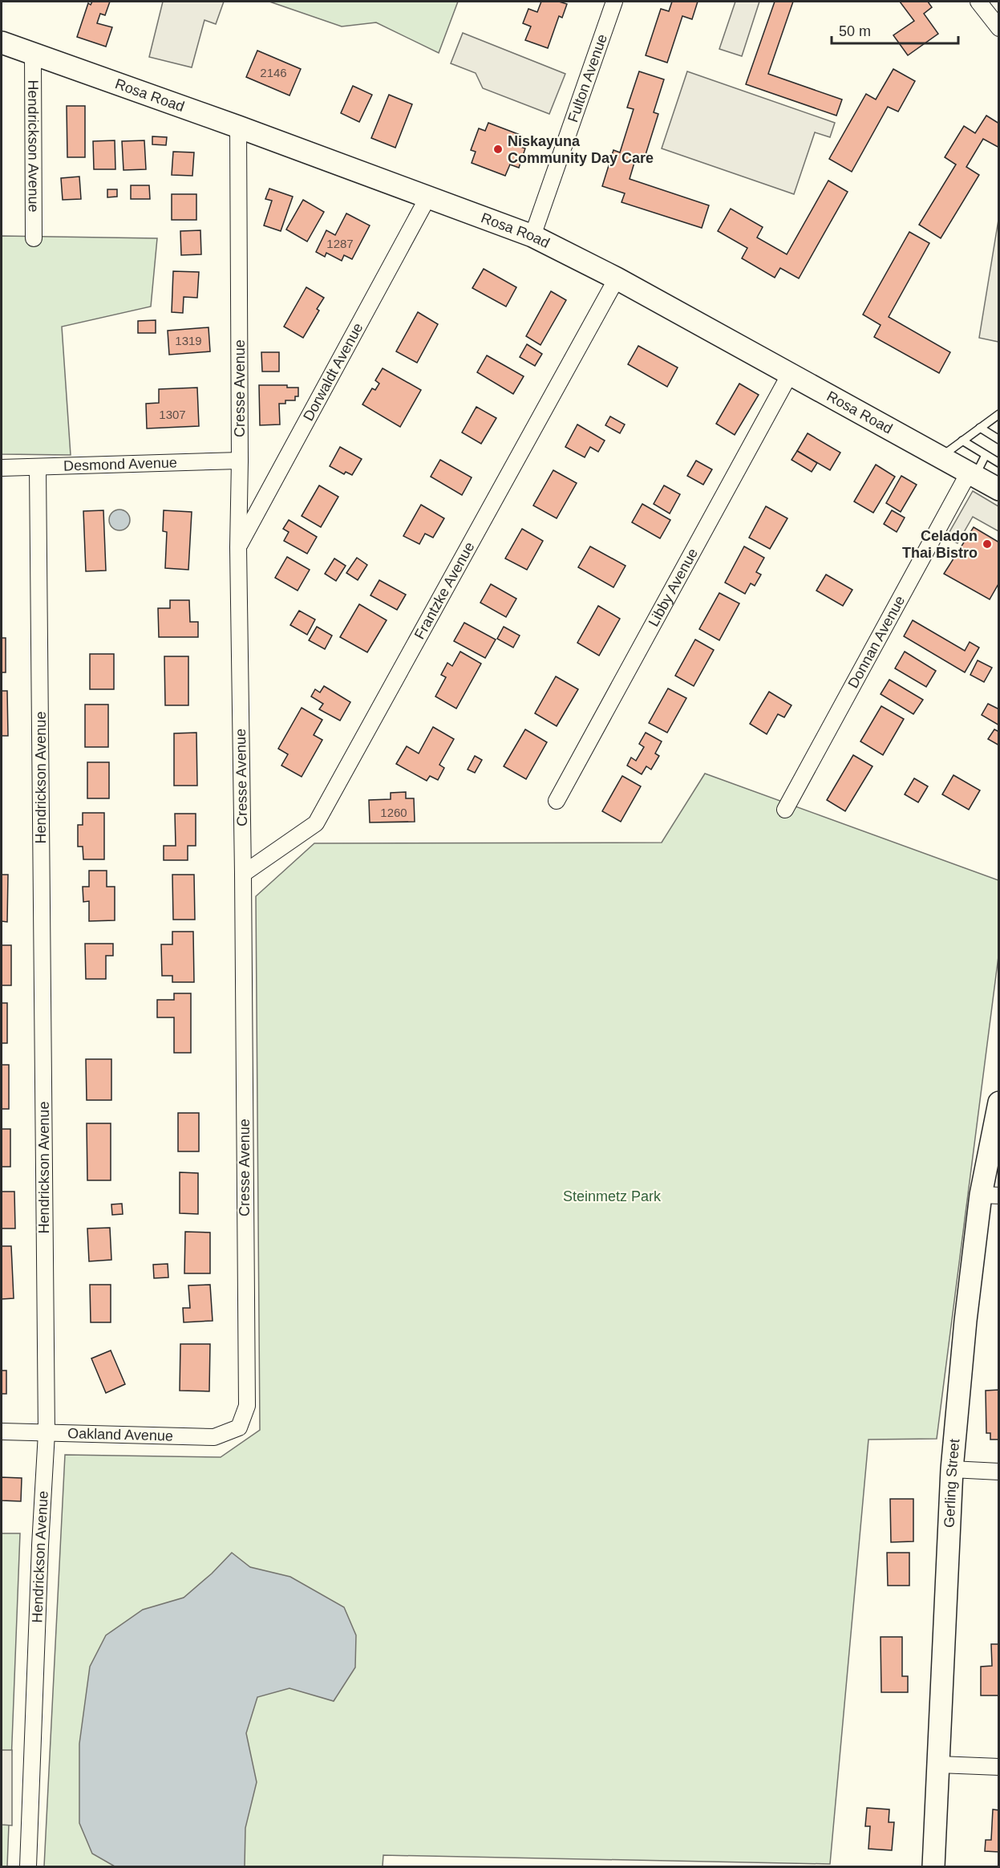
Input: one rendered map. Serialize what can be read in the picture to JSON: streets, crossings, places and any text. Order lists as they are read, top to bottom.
{
  "streets": {
    "street": [
      "Fulton Avenue",
      "Rosa Road",
      "Hendrickson Avenue",
      "Dorwaldt Avenue",
      "Cresse Avenue",
      "Desmond Avenue",
      "Libby Avenue",
      "Frantzke Avenue",
      "Donnan Avenue",
      "Oakland Avenue",
      "Gerling Street"
    ]
  },
  "crossings": [
    ["Fulton Avenue", "Rosa Road"],
    ["Rosa Road", "Hendrickson Avenue"],
    ["Rosa Road", "Dorwaldt Avenue"],
    ["Rosa Road", "Cresse Avenue"],
    ["Rosa Road", "Libby Avenue"],
    ["Rosa Road", "Frantzke Avenue"],
    ["Rosa Road", "Donnan Avenue"],
    ["Hendrickson Avenue", "Desmond Avenue"],
    ["Hendrickson Avenue", "Oakland Avenue"],
    ["Dorwaldt Avenue", "Cresse Avenue"],
    ["Cresse Avenue", "Desmond Avenue"],
    ["Cresse Avenue", "Frantzke Avenue"],
    ["Cresse Avenue", "Oakland Avenue"]
  ],
  "parks": ["Steinmetz Park"],
  "places": ["Niskayuna Community Day Care", "Celadon Thai Bistro"],
  "house_numbers": [
    "2146",
    "1287",
    "1319",
    "1307",
    "1260"
  ],
  "scale_bar": "50 m"
}
